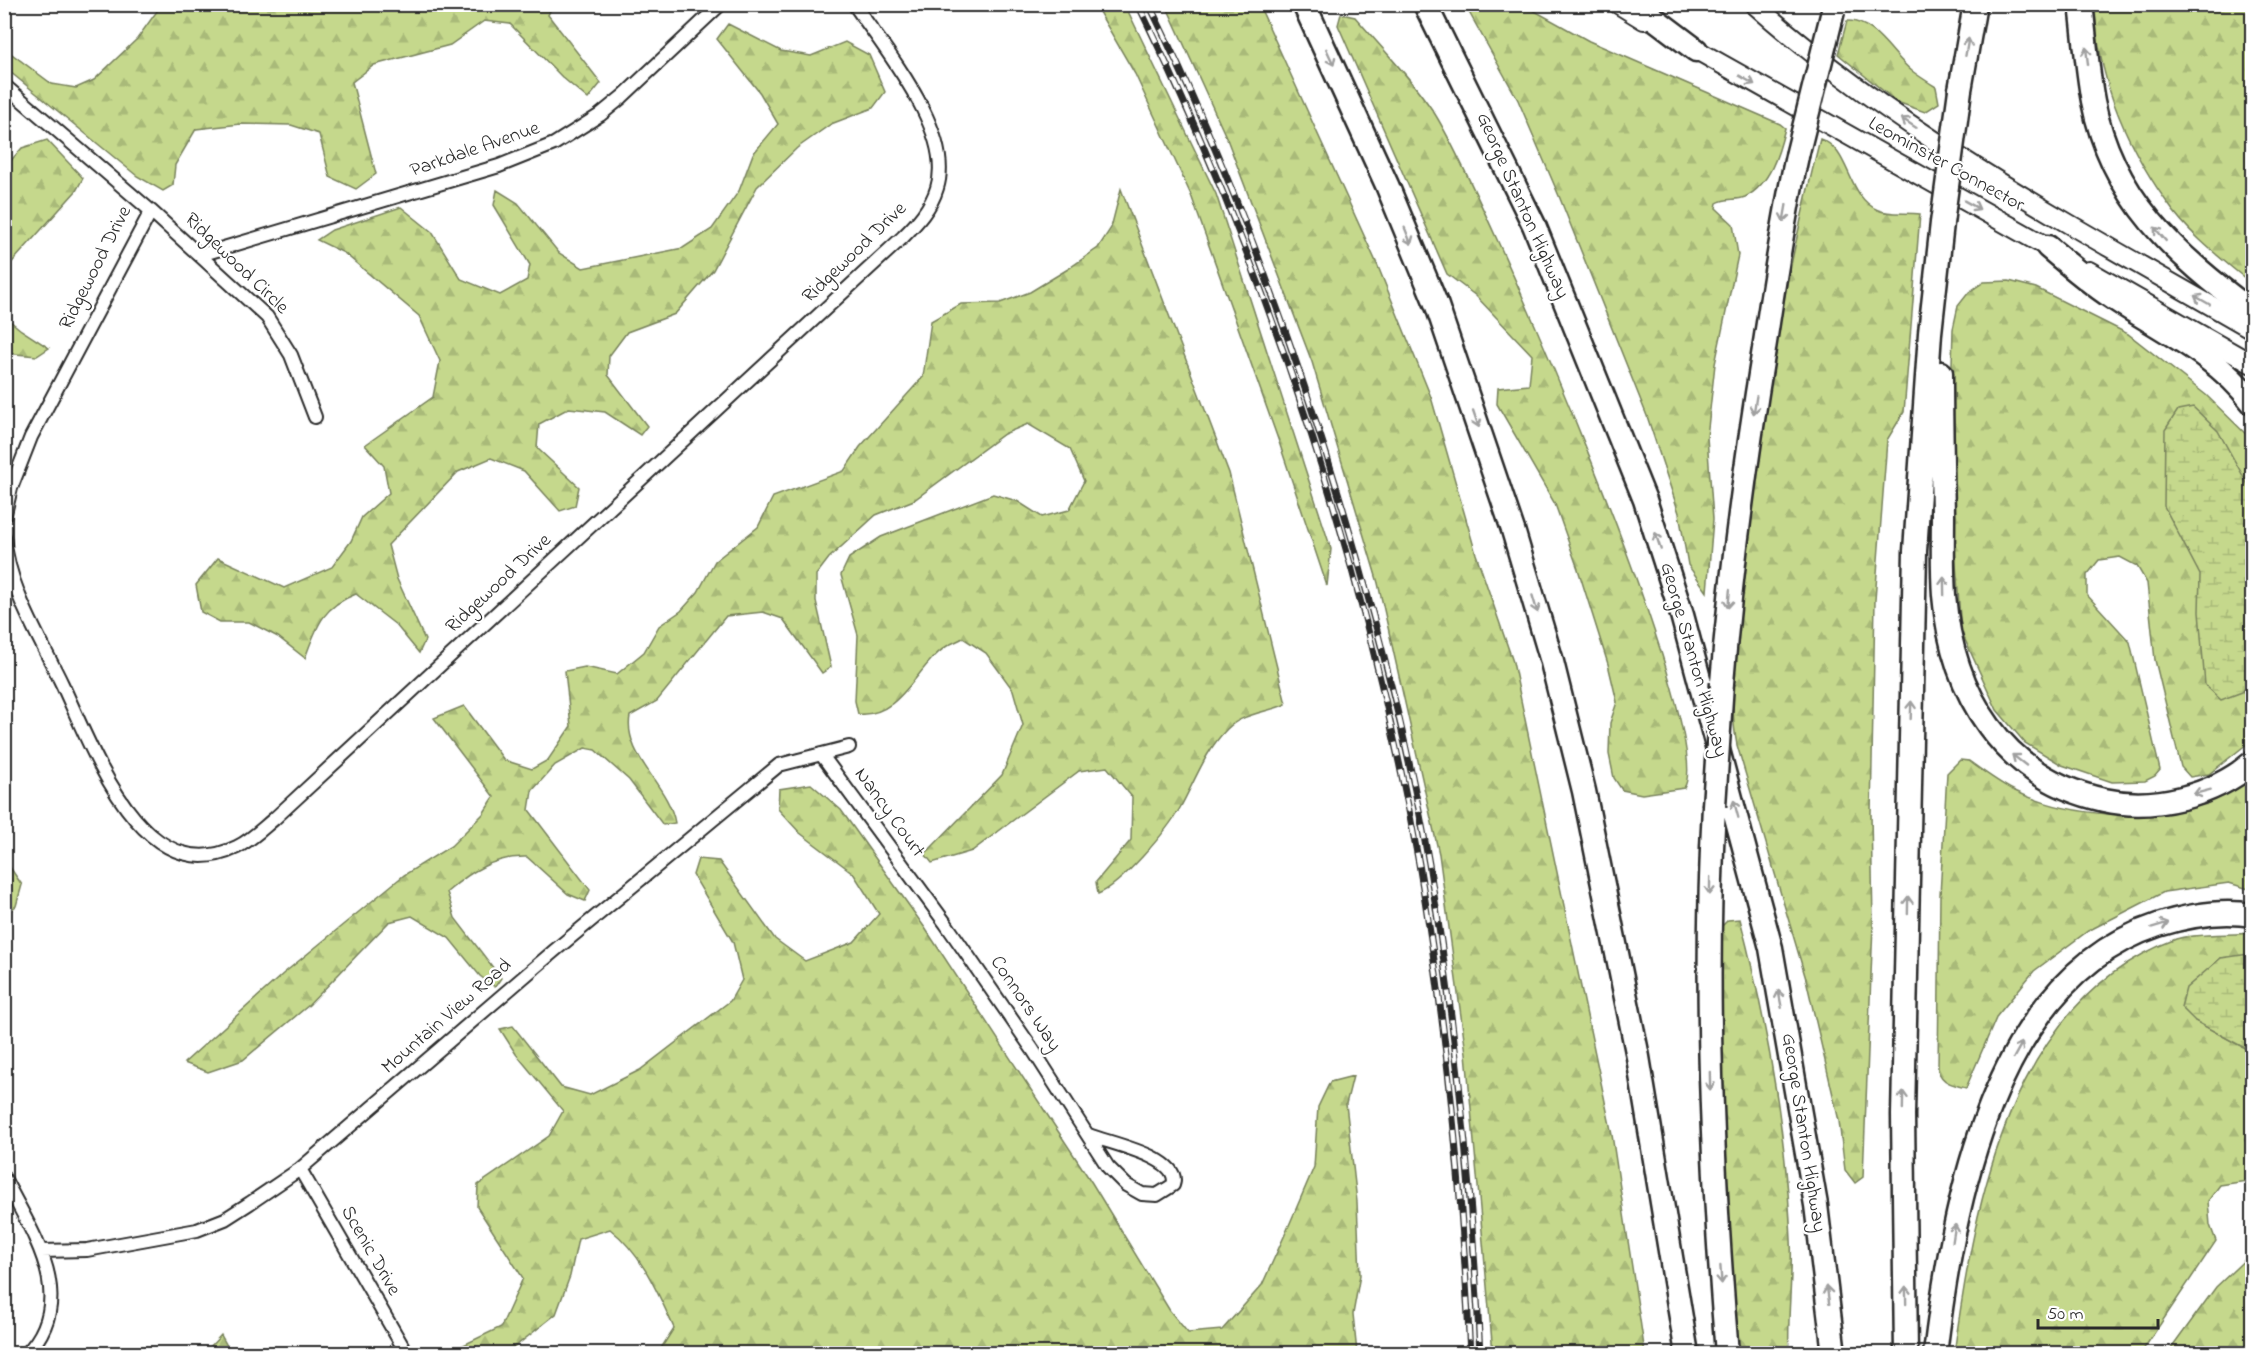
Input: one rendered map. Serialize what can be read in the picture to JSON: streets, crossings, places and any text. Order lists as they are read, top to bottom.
{
  "streets": {
    "highway": ["George Stanton Highway"],
    "main road": ["Leominster Connector"],
    "street": [
      "Parkdale Avenue",
      "Ridgewood Drive",
      "Ridgewood Circle",
      "Nancy Court",
      "Connors Way",
      "Mountain View Road",
      "Scenic Drive"
    ]
  },
  "crossings": [
    ["Parkdale Avenue", "Ridgewood Circle"],
    ["Ridgewood Drive", "Ridgewood Circle"],
    ["Nancy Court", "Connors Way"],
    ["Nancy Court", "Mountain View Road"],
    ["Mountain View Road", "Scenic Drive"]
  ],
  "scale_bar": "50 m"
}
